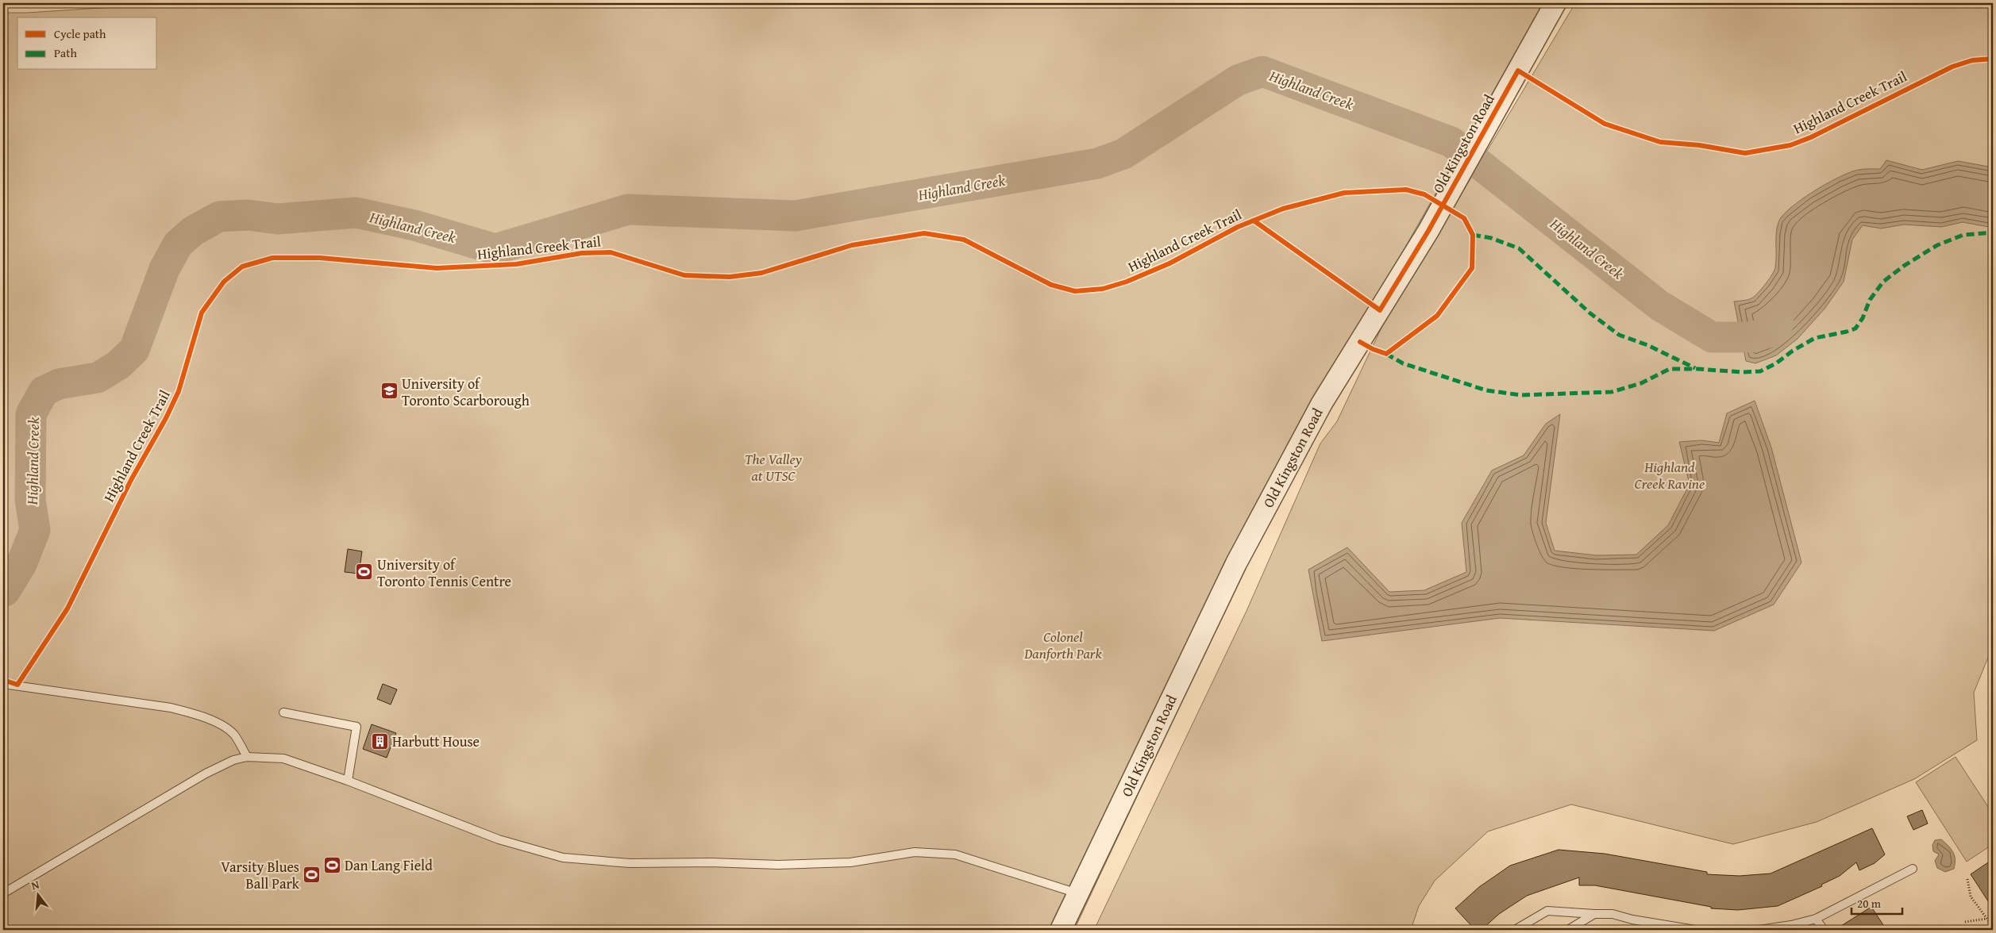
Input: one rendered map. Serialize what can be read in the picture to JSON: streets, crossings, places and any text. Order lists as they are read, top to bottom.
{
  "streets": {
    "street": ["Old Kingston Road"],
    "cycle path": ["Highland Creek Trail"]
  },
  "water": ["Highland Creek"],
  "parks": ["The Valley at UTSC", "Highland Creek Ravine", "Colonel Danforth Park"],
  "places": {
    "school or university": ["University of Toronto Scarborough"],
    "sports": ["University of Toronto Tennis Centre", "Dan Lang Field", "Varsity Blues Ball Park"],
    "building": ["Harbutt House"]
  },
  "legend": ["Cycle path", "Path"],
  "scale_bar": "20 m",
  "north": "top"
}
